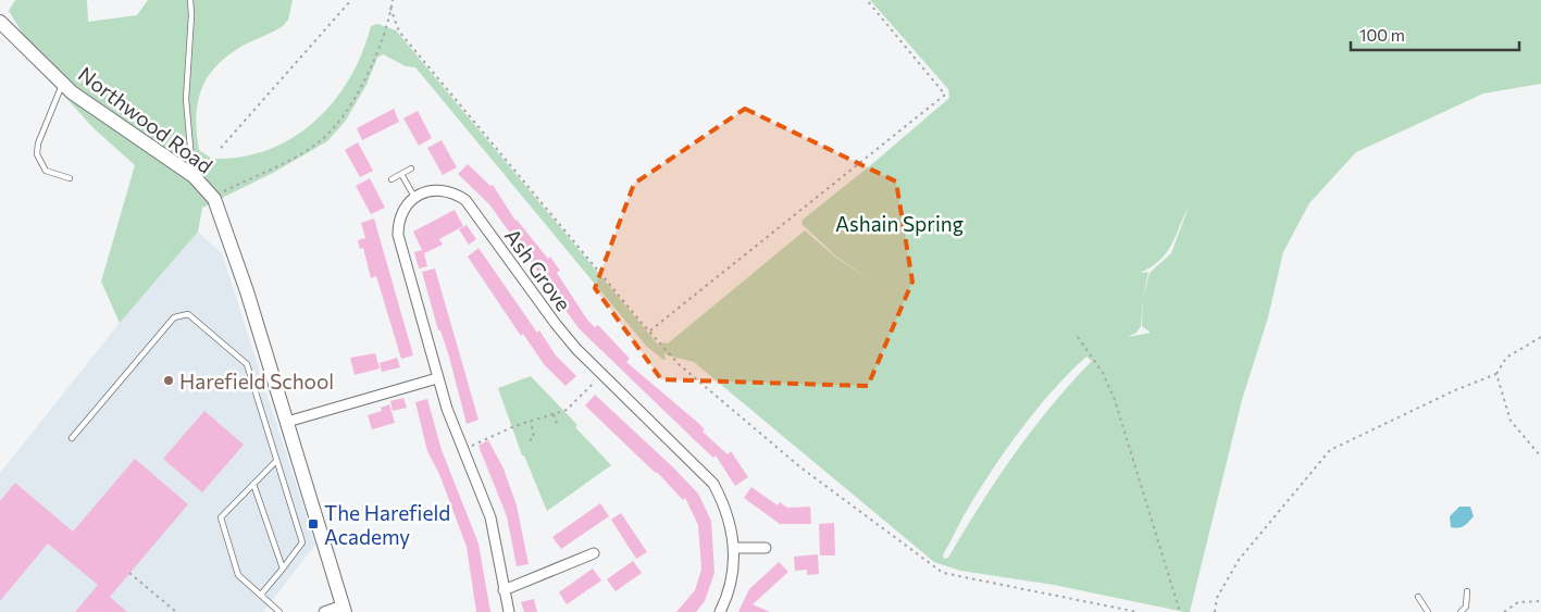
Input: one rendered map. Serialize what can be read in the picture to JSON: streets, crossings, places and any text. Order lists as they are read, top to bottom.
{
  "streets": {
    "street": ["Northwood Road", "Ash Grove"]
  },
  "parks": ["Ashain Spring"],
  "places": {
    "other": ["Harefield School"],
    "transit": ["The Harefield Academy"]
  },
  "scale_bar": "100 m"
}
